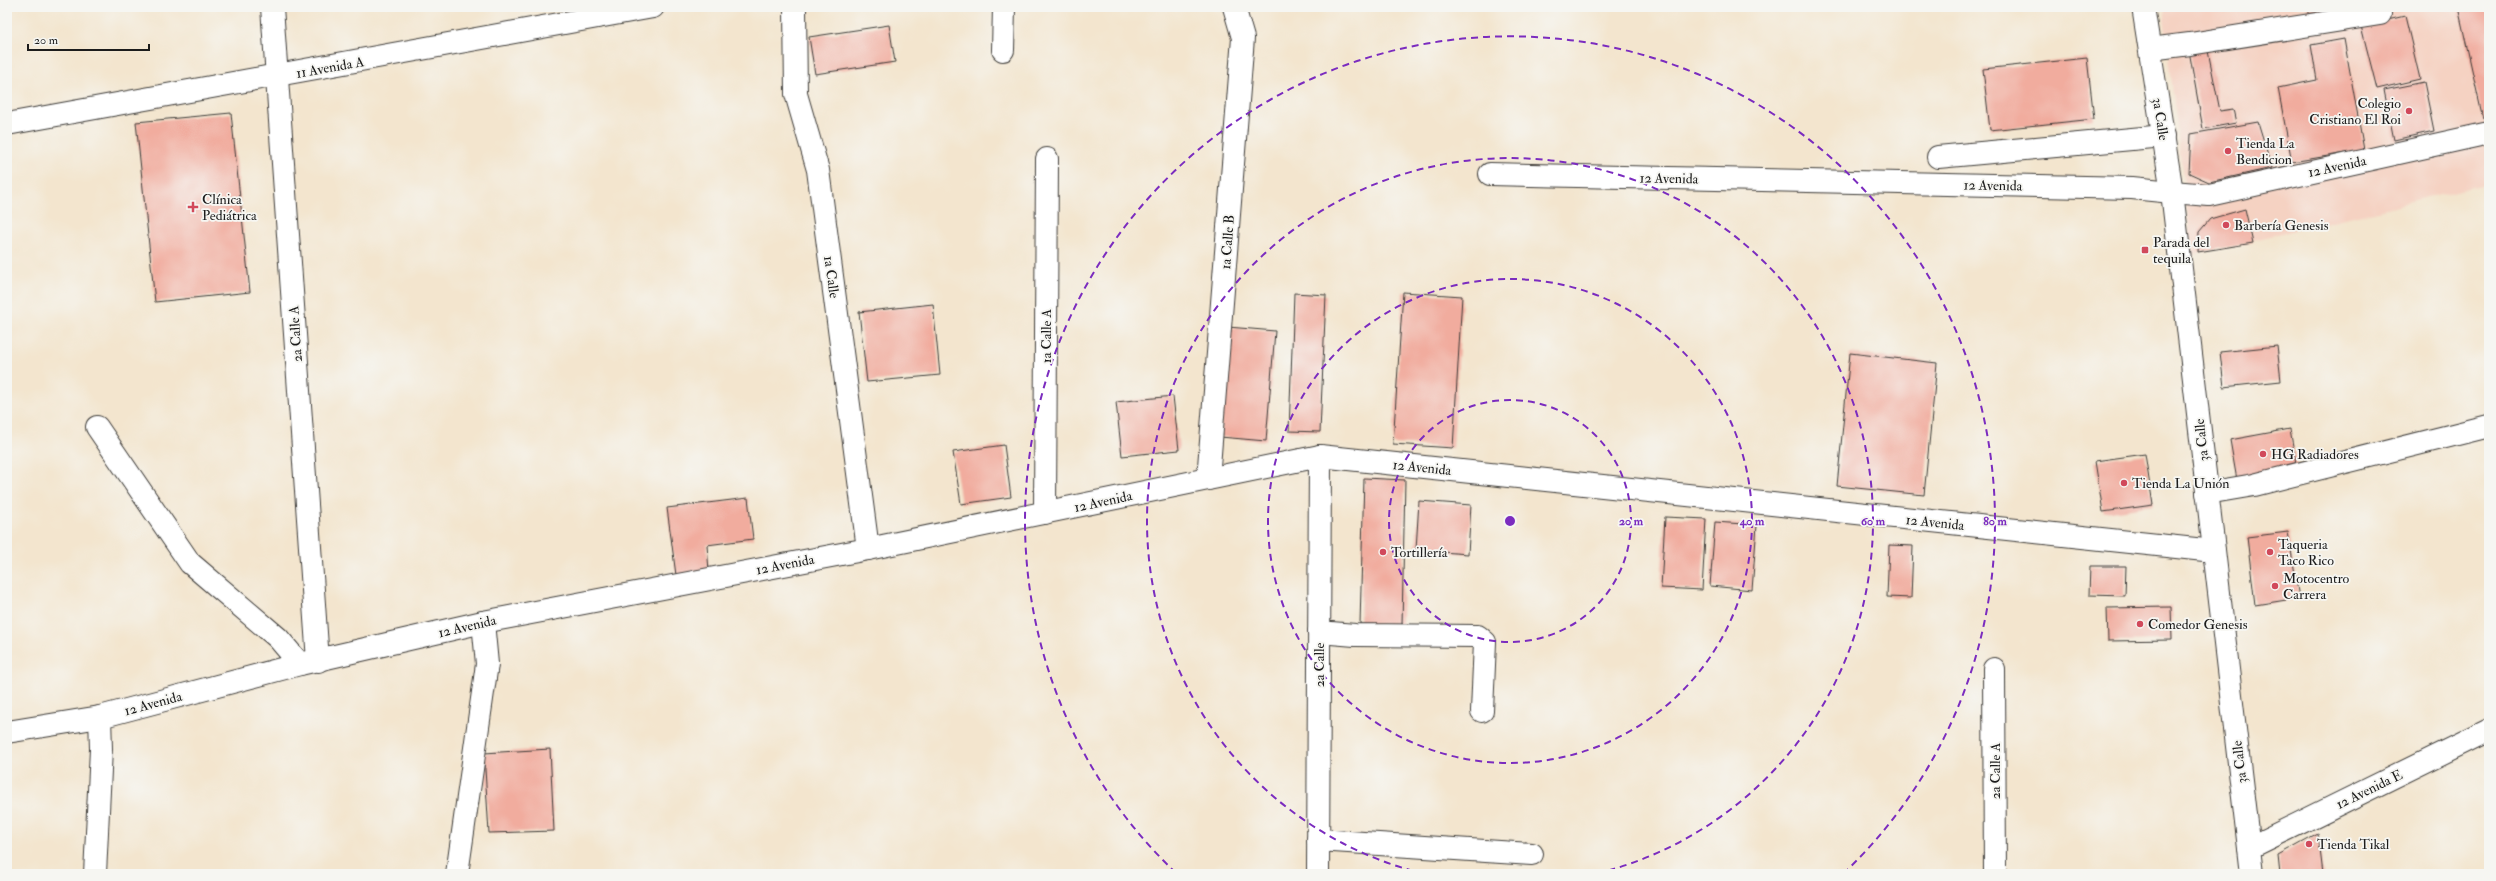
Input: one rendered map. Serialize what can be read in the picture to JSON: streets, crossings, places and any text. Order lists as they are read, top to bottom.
{
  "streets": {
    "street": [
      "11 Avenida A",
      "3a Calle",
      "12 Avenida",
      "1a Calle B",
      "1a Calle",
      "2a Calle A",
      "1a Calle A",
      "2a Calle",
      "12 Avenida E"
    ]
  },
  "crossings": [
    ["11 Avenida A", "2a Calle A"],
    ["3a Calle", "12 Avenida"],
    ["3a Calle", "12 Avenida E"],
    ["12 Avenida", "1a Calle B"],
    ["12 Avenida", "1a Calle"],
    ["12 Avenida", "2a Calle A"],
    ["12 Avenida", "1a Calle A"],
    ["12 Avenida", "2a Calle"]
  ],
  "places": {
    "other": [
      "Colegio Cristiano El Roi",
      "Tienda La Bendicion",
      "Barbería Genesis",
      "HG Radiadores",
      "Tienda La Unión",
      "Tortillería",
      "Taqueria Taco Rico",
      "Motocentro Carrera",
      "Comedor Genesis",
      "Tienda Tikal"
    ],
    "health": ["Clínica Pediátrica"],
    "transit": ["Parada del tequila"]
  },
  "scale_bar": "20 m",
  "rings": [
    "20 m",
    "40 m",
    "60 m",
    "80 m"
  ]
}
